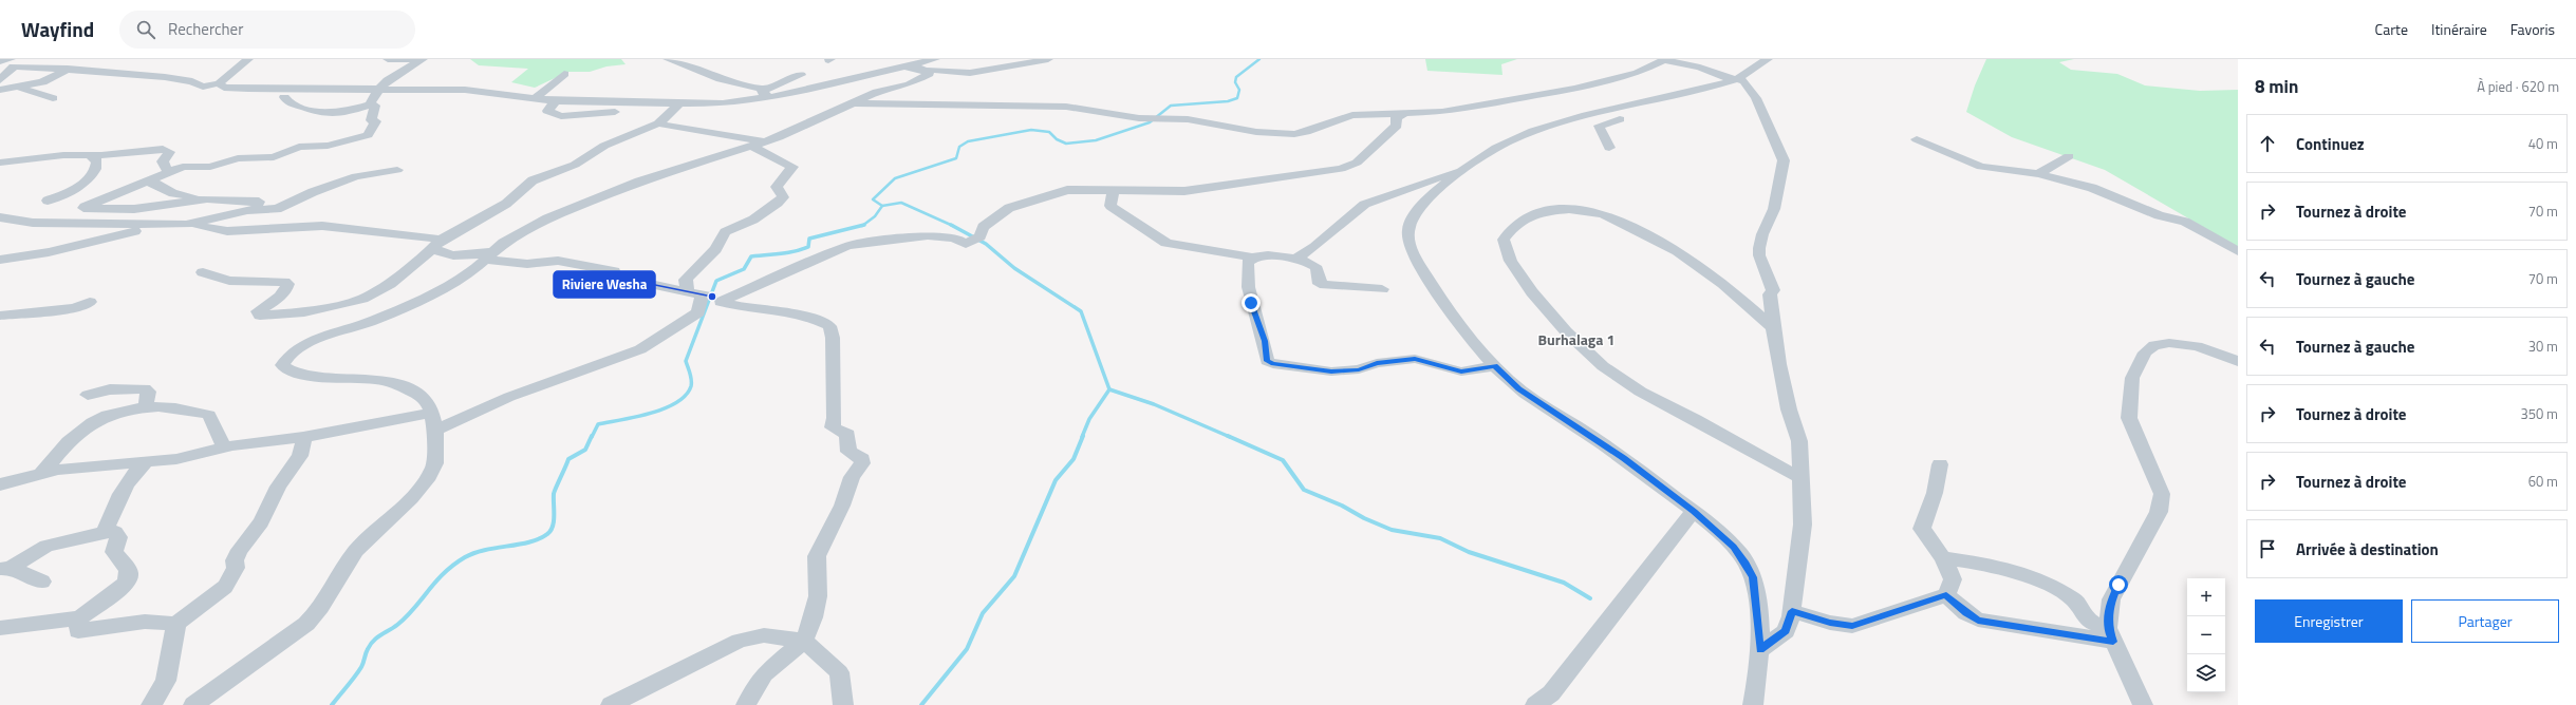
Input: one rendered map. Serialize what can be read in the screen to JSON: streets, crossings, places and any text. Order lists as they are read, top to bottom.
{
  "districts": ["Burhalaga 1"],
  "places": ["Riviere Wesha"],
  "page": {
    "header": "Wayfind",
    "search": "Rechercher",
    "nav": ["Carte", "Itinéraire", "Favoris"],
    "heading": ["8 min", "À pied · 620 m"],
    "list": [
      ["Continuez", "40 m"],
      ["Tournez à droite", "70 m"],
      ["Tournez à gauche", "70 m"],
      ["Tournez à gauche", "30 m"],
      ["Tournez à droite", "350 m"],
      ["Tournez à droite", "60 m"],
      "Arrivée à destination"
    ],
    "map_buttons": ["+", "−"],
    "buttons": ["Enregistrer", "Partager"]
  }
}
